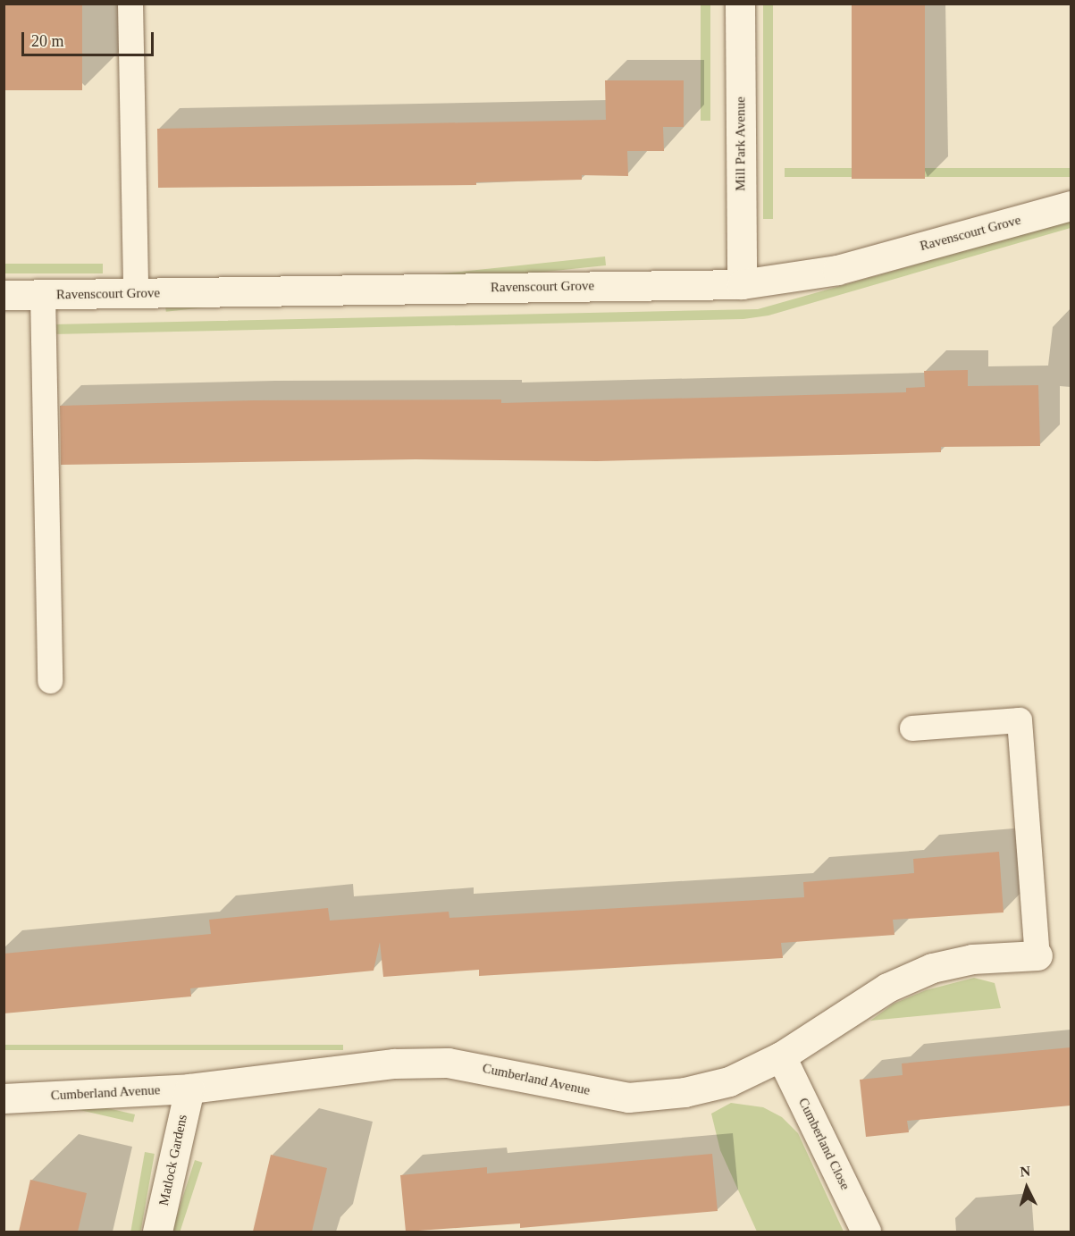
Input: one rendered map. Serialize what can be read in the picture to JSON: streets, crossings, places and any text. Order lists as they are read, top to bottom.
{
  "streets": {
    "street": [
      "Mill Park Avenue",
      "Ravenscourt Grove",
      "Cumberland Avenue",
      "Cumberland Close",
      "Matlock Gardens"
    ]
  },
  "crossings": [
    ["Mill Park Avenue", "Ravenscourt Grove"],
    ["Cumberland Avenue", "Cumberland Close"],
    ["Cumberland Avenue", "Matlock Gardens"]
  ],
  "scale_bar": "20 m",
  "north": "top"
}
